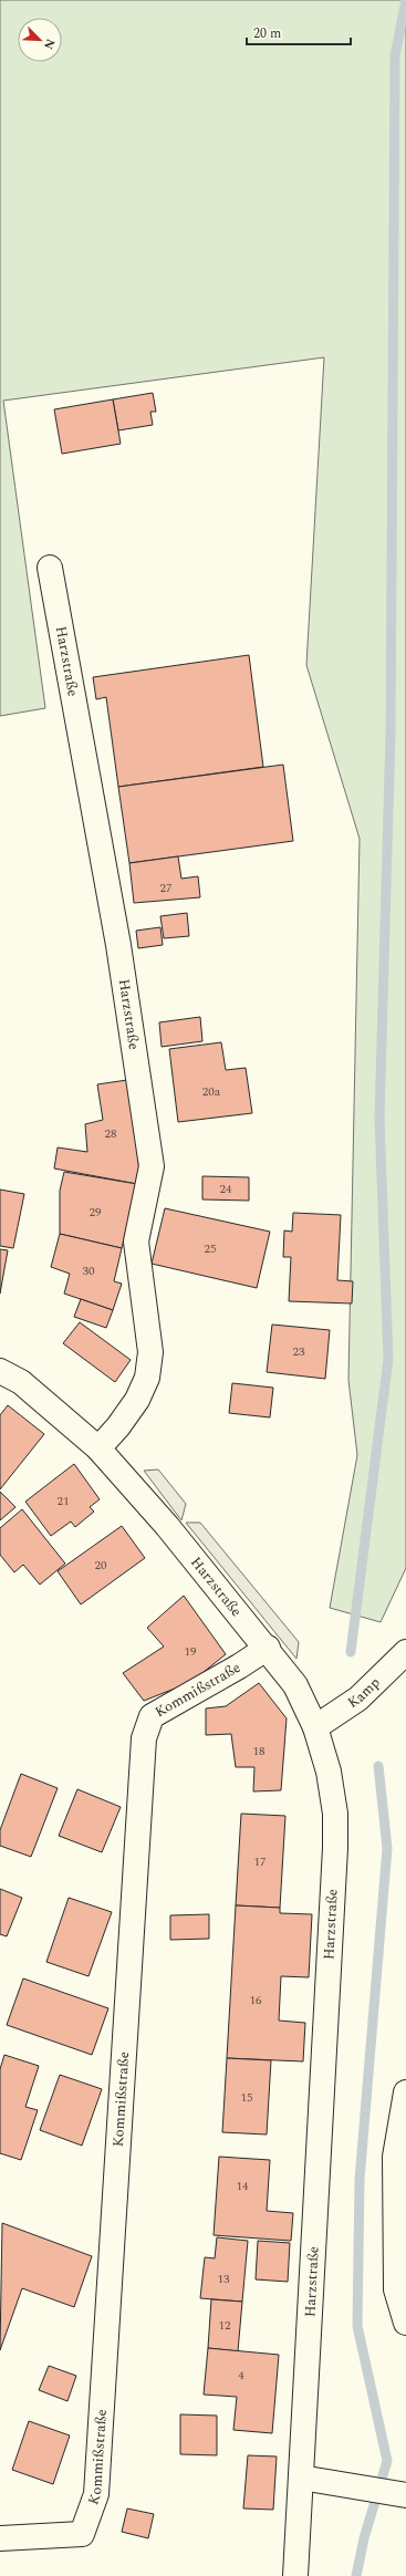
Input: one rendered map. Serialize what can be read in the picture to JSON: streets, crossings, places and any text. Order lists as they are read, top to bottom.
{
  "streets": {
    "street": ["Harzstraße", "Kommißstraße", "Kamp"]
  },
  "crossings": [
    ["Harzstraße", "Kommißstraße"],
    ["Harzstraße", "Kamp"]
  ],
  "house_numbers": [
    "27",
    "20a",
    "28",
    "24",
    "29",
    "25",
    "30",
    "23",
    "21",
    "20",
    "19",
    "18",
    "17",
    "16",
    "15",
    "14",
    "13",
    "12",
    "4"
  ],
  "scale_bar": "20 m",
  "north": "bottom right"
}
